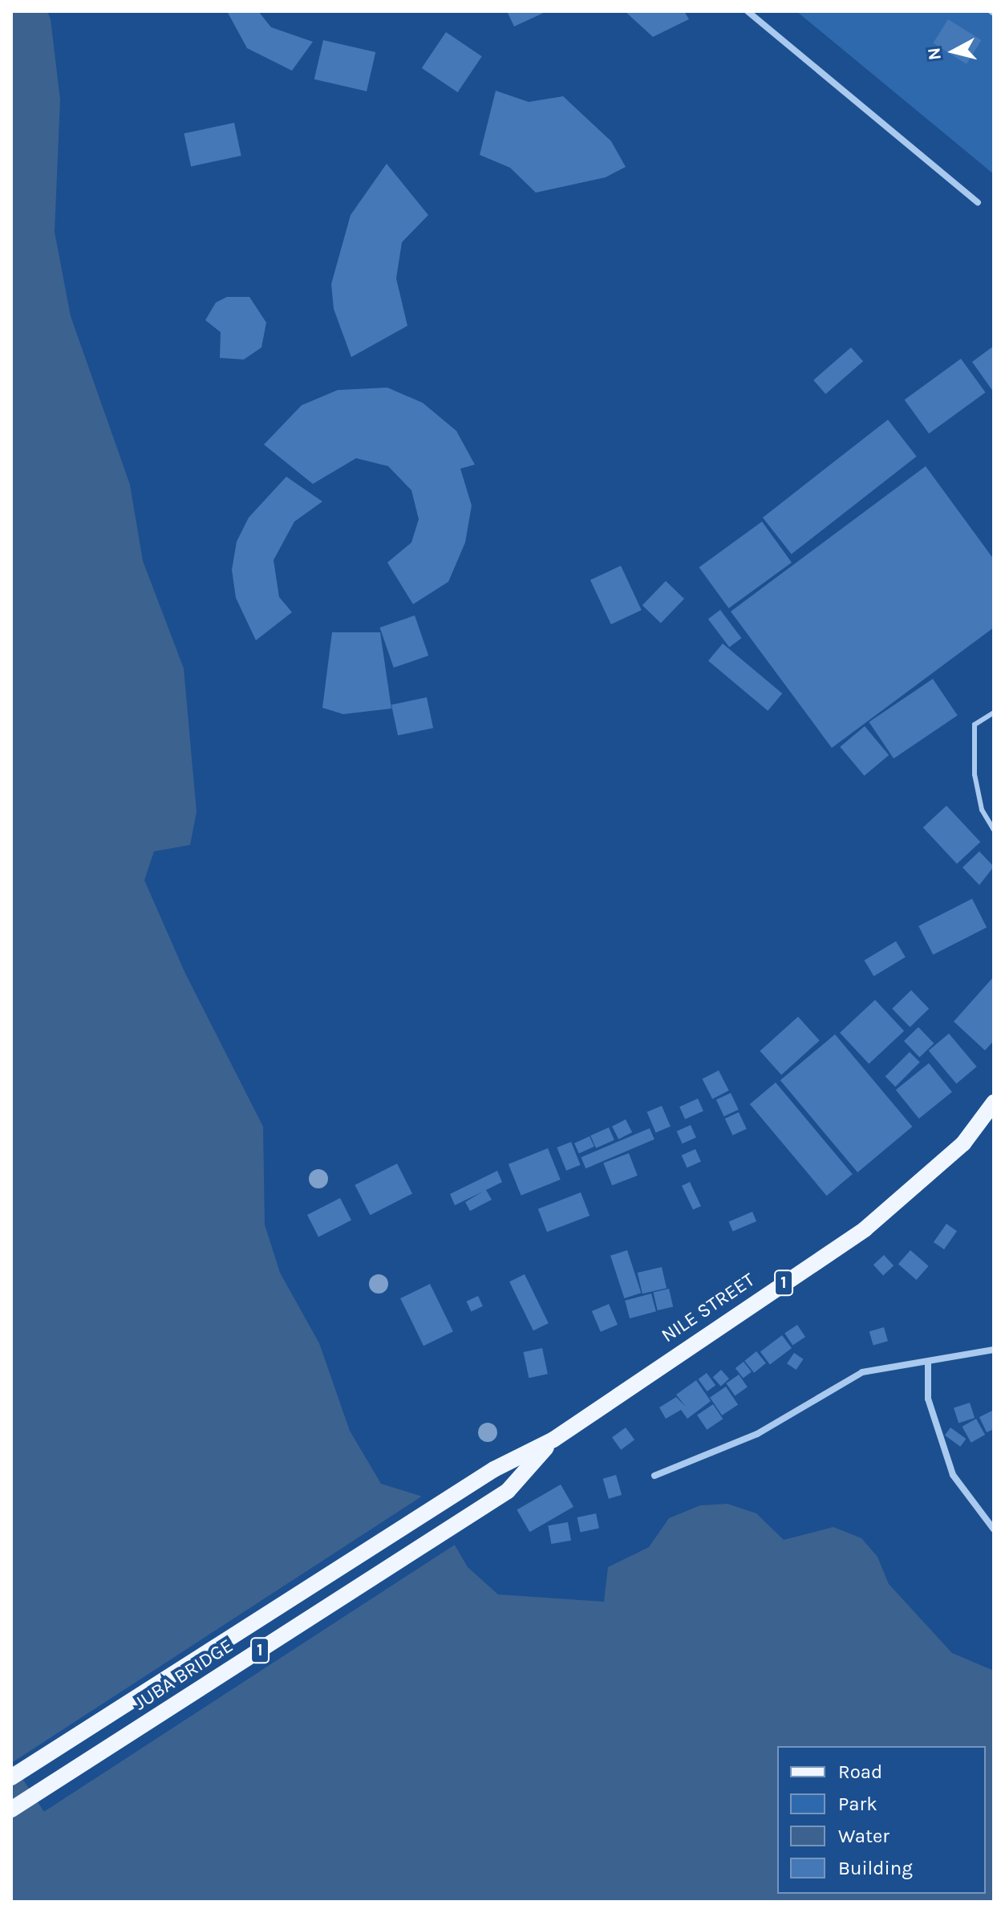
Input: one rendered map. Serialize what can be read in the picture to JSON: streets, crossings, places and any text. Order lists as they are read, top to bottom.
{
  "streets": {
    "main road": ["1", "NILE STREET", "JUBA BRIDGE"]
  },
  "crossings": [
    ["NILE STREET", "JUBA BRIDGE"]
  ],
  "legend": [
    "Road",
    "Park",
    "Water",
    "Building"
  ],
  "north": "left"
}
